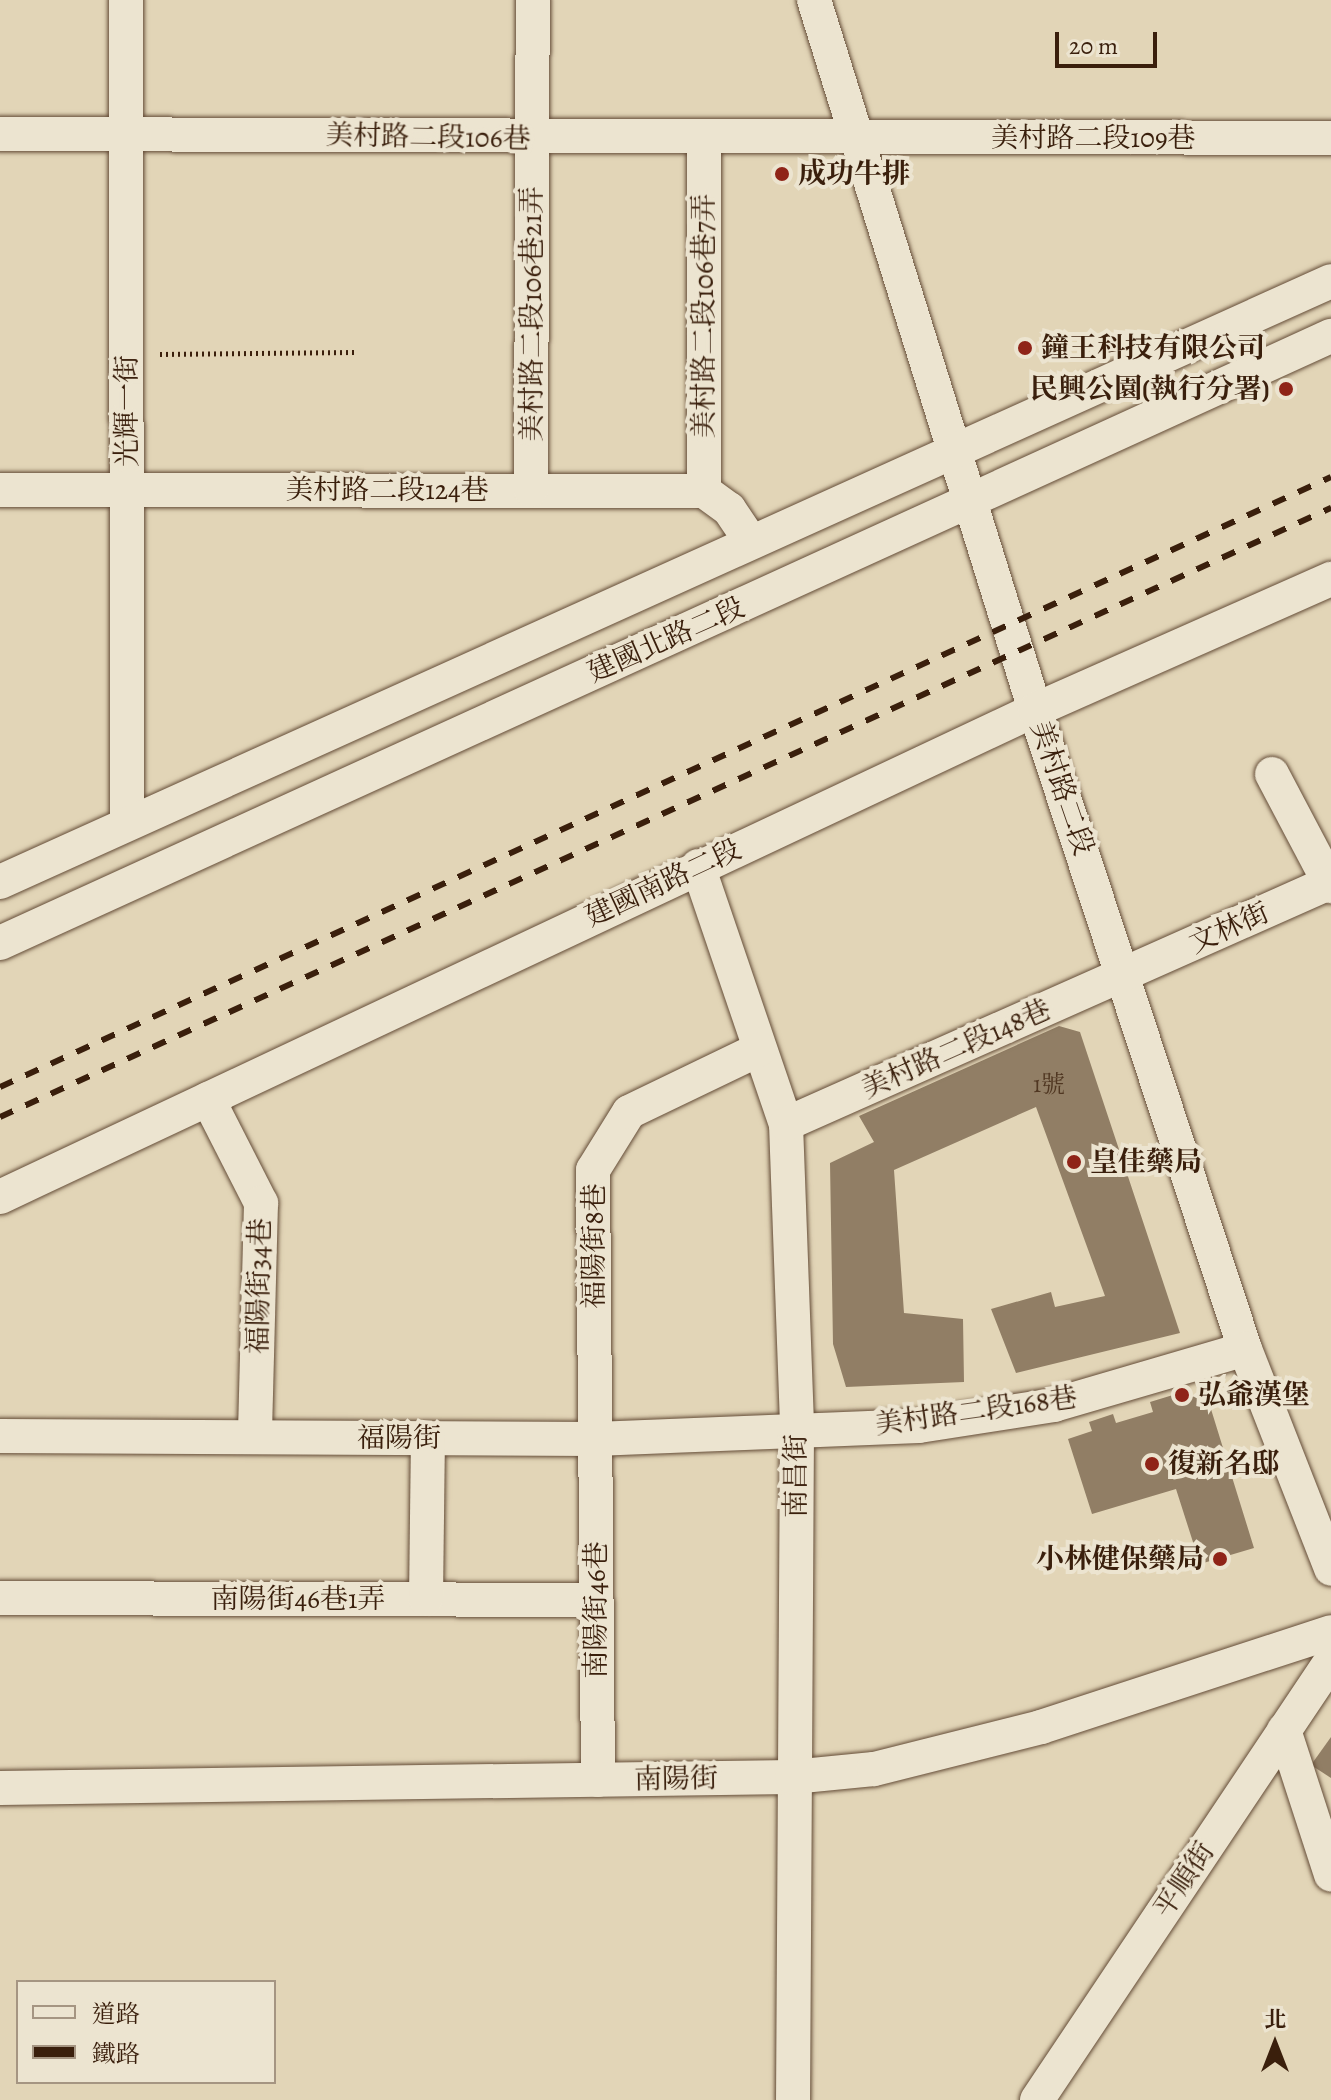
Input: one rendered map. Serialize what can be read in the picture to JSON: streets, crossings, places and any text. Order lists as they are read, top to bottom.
{
  "streets": {
    "street": [
      "美村路二段106巷",
      "美村路二段109巷",
      "美村路二段106巷21弄",
      "美村路二段106巷7弄",
      "光輝一街",
      "美村路二段124巷",
      "建國北路二段",
      "美村路二段",
      "建國南路二段",
      "文林街",
      "美村路二段148巷",
      "福陽街8巷",
      "福陽街34巷",
      "美村路二段168巷",
      "福陽街",
      "南昌街",
      "南陽街46巷1弄",
      "南陽街46巷",
      "南陽街",
      "平順街"
    ]
  },
  "crossings": [
    ["美村路二段106巷", "美村路二段109巷"],
    ["美村路二段106巷", "美村路二段106巷21弄"],
    ["美村路二段106巷", "美村路二段106巷7弄"],
    ["美村路二段106巷", "光輝一街"],
    ["美村路二段106巷", "美村路二段"],
    ["美村路二段109巷", "美村路二段"],
    ["美村路二段106巷21弄", "美村路二段124巷"],
    ["美村路二段106巷7弄", "美村路二段124巷"],
    ["光輝一街", "美村路二段124巷"],
    ["光輝一街", "建國北路二段"],
    ["建國北路二段", "美村路二段"],
    ["美村路二段", "建國南路二段"],
    ["美村路二段", "文林街"],
    ["美村路二段", "美村路二段148巷"],
    ["美村路二段", "美村路二段168巷"],
    ["建國南路二段", "福陽街34巷"],
    ["建國南路二段", "南昌街"],
    ["文林街", "美村路二段148巷"],
    ["美村路二段148巷", "南昌街"],
    ["福陽街8巷", "福陽街"],
    ["福陽街8巷", "南昌街"],
    ["福陽街8巷", "南陽街46巷"],
    ["福陽街34巷", "福陽街"],
    ["美村路二段168巷", "福陽街"],
    ["美村路二段168巷", "南昌街"],
    ["福陽街", "南昌街"],
    ["福陽街", "南陽街46巷"],
    ["南昌街", "南陽街"],
    ["南陽街46巷1弄", "南陽街46巷"],
    ["南陽街46巷", "南陽街"]
  ],
  "places": [
    "成功牛排",
    "鐘王科技有限公司",
    "民興公園(執行分署)",
    "皇佳藥局",
    "弘爺漢堡",
    "復新名邸",
    "小林健保藥局"
  ],
  "house_numbers": ["1號"],
  "legend": ["道路", "鐵路"],
  "scale_bar": "20 m",
  "north": "top"
}
